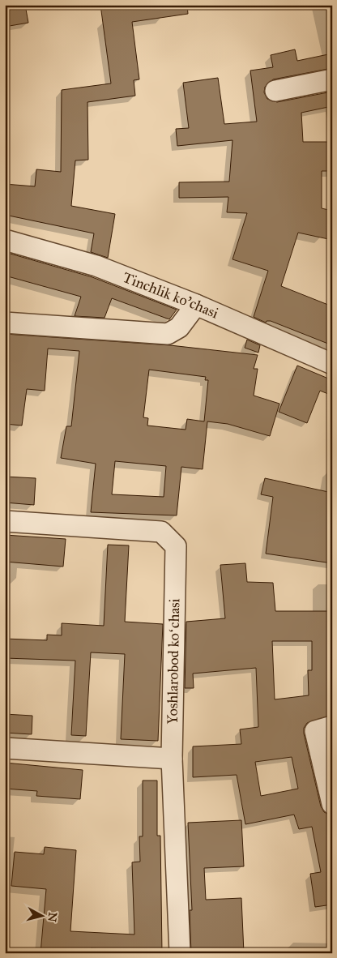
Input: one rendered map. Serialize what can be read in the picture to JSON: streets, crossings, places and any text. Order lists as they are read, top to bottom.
{
  "streets": {
    "street": ["Tinchlik ko'chasi", "Yoshlarobod koʻchasi"]
  },
  "north": "right"
}
